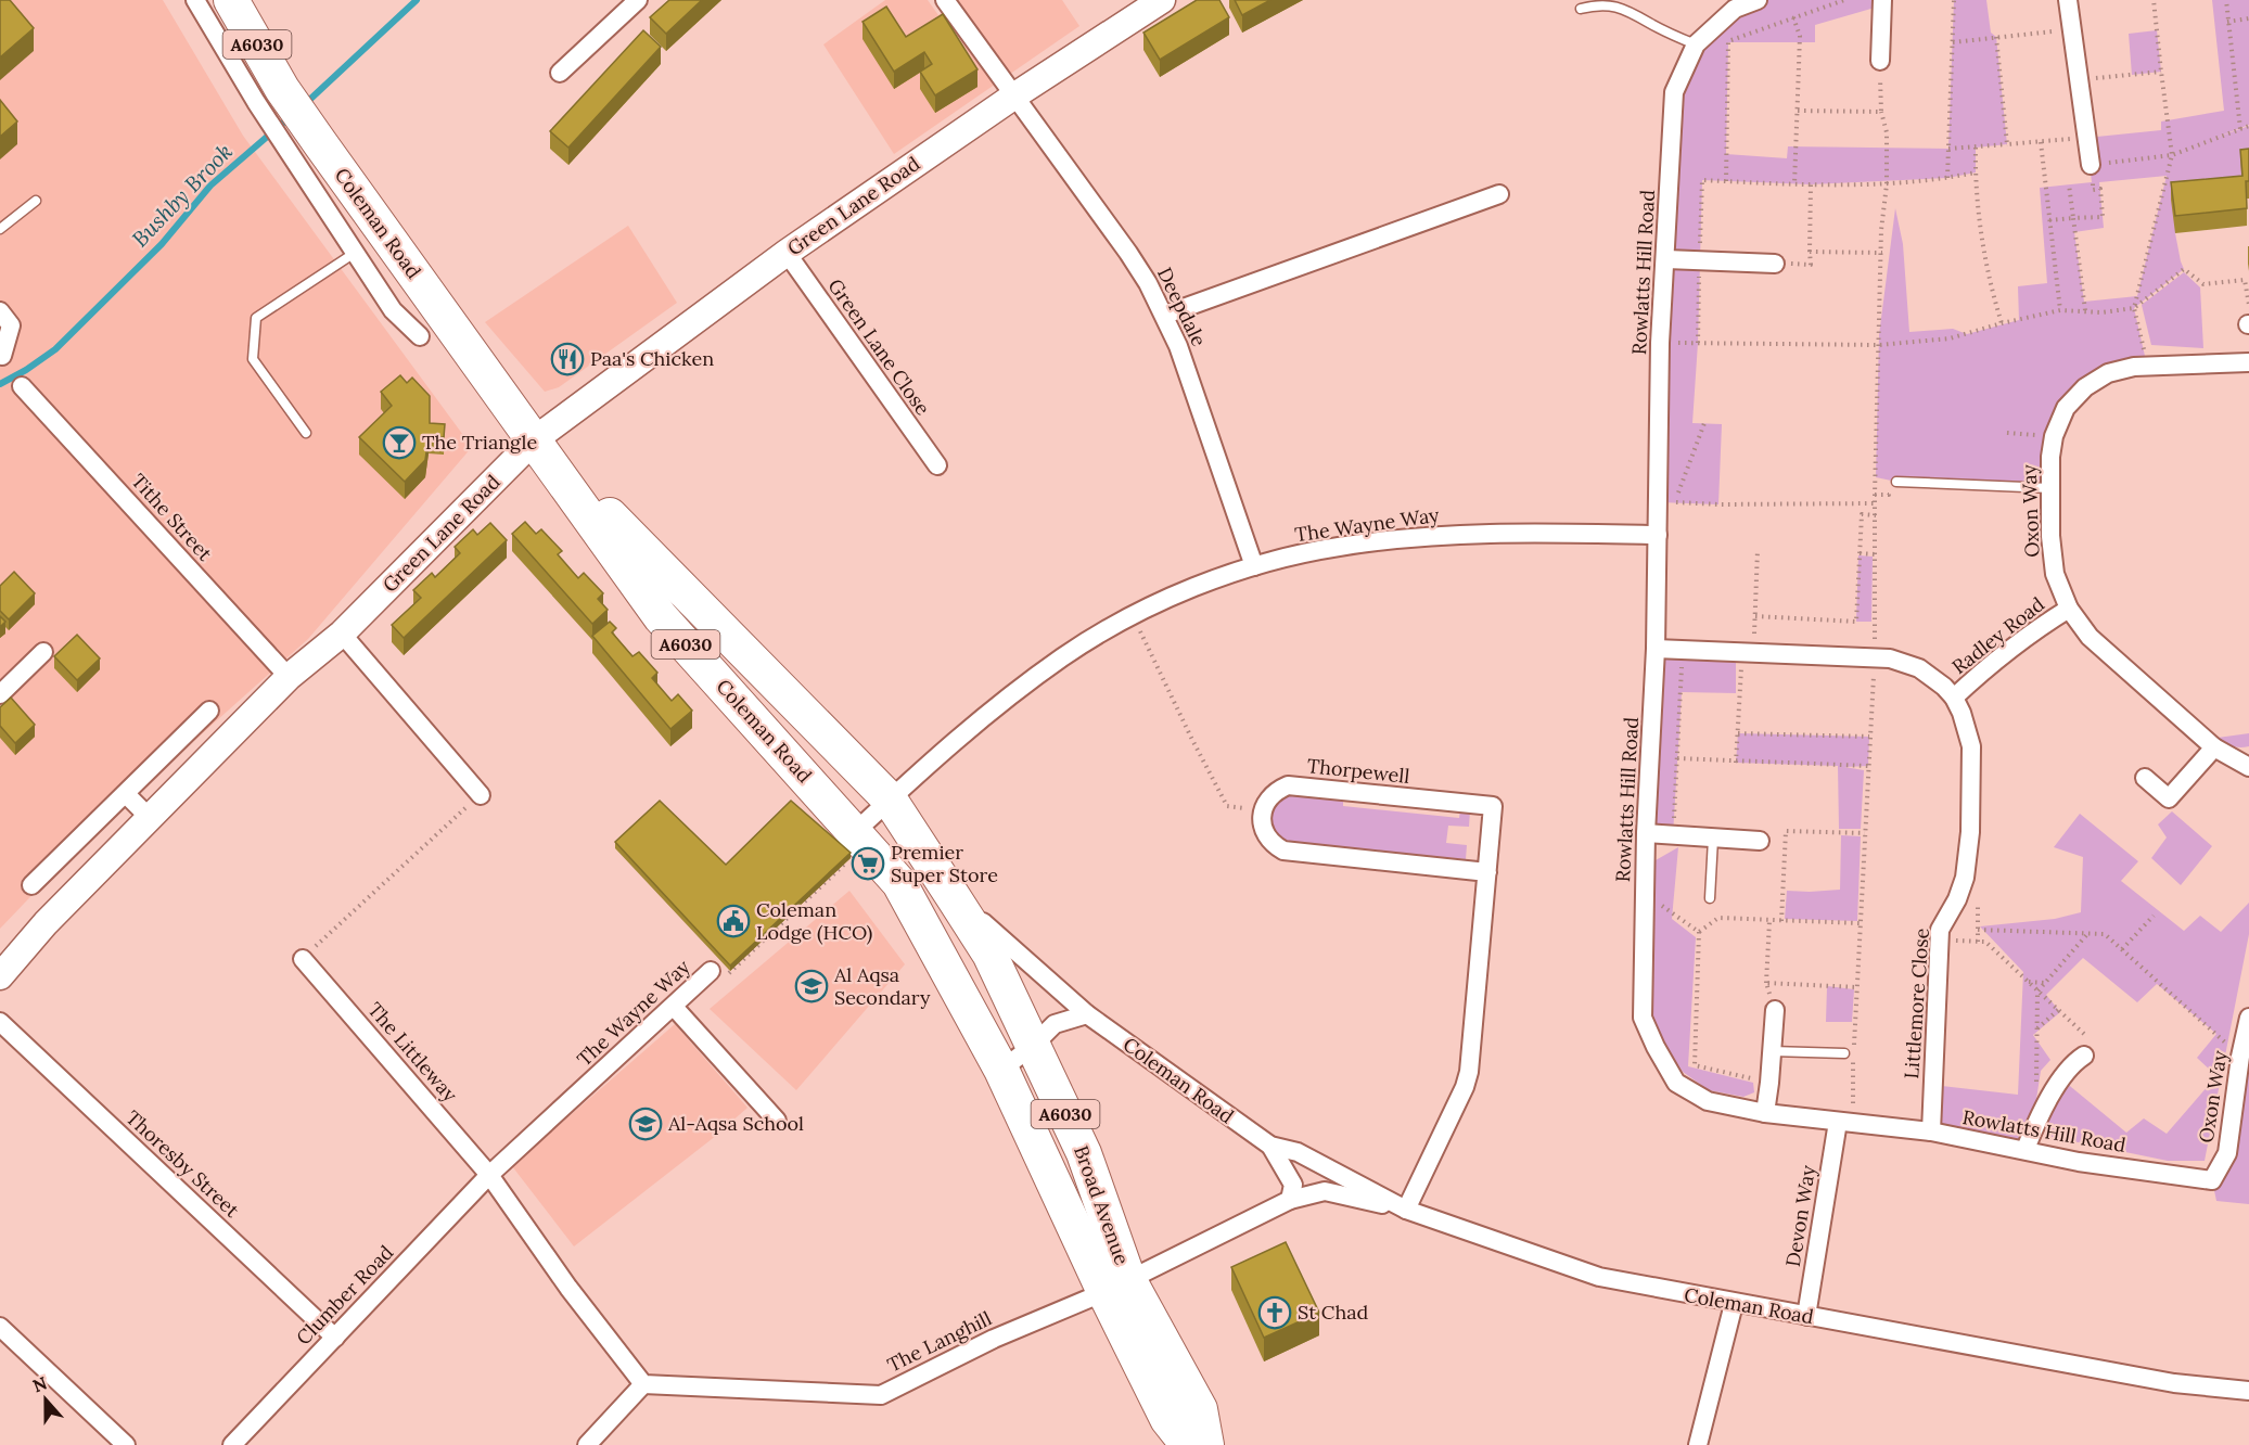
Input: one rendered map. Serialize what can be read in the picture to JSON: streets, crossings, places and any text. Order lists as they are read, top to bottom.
{
  "streets": {
    "highway": ["A6030", "Coleman Road", "Broad Avenue"],
    "street": [
      "Green Lane Road",
      "Rowlatts Hill Road",
      "Deepdale",
      "Green Lane Close",
      "Oxon Way",
      "Tithe Street",
      "The Wayne Way",
      "Radley Road",
      "Thorpewell",
      "Littlemore Close",
      "The Littleway",
      "Thoresby Street",
      "Devon Way",
      "Clumber Road",
      "The Langhill"
    ]
  },
  "crossings": [
    ["Green Lane Road", "Coleman Road"],
    ["Green Lane Road", "Deepdale"],
    ["Green Lane Road", "Green Lane Close"],
    ["Green Lane Road", "Tithe Street"],
    ["Coleman Road", "The Wayne Way"],
    ["Coleman Road", "Thorpewell"],
    ["Coleman Road", "Broad Avenue"],
    ["Coleman Road", "Devon Way"],
    ["Coleman Road", "The Langhill"],
    ["Rowlatts Hill Road", "Oxon Way"],
    ["Rowlatts Hill Road", "The Wayne Way"],
    ["Rowlatts Hill Road", "Littlemore Close"],
    ["Rowlatts Hill Road", "Devon Way"],
    ["Deepdale", "The Wayne Way"],
    ["Oxon Way", "Radley Road"],
    ["The Wayne Way", "The Littleway"],
    ["The Wayne Way", "Broad Avenue"],
    ["The Wayne Way", "Clumber Road"],
    ["Radley Road", "Littlemore Close"],
    ["Thorpewell", "The Langhill"],
    ["The Littleway", "Clumber Road"],
    ["Thoresby Street", "Clumber Road"],
    ["Broad Avenue", "The Langhill"]
  ],
  "water": ["Bushby Brook"],
  "places": {
    "restaurant": ["Paa's Chicken"],
    "bar": ["The Triangle"],
    "supermarket": ["Premier Super Store"],
    "public building": ["Coleman Lodge (HCO)"],
    "school or university": ["Al Aqsa Secondary", "Al-Aqsa School"],
    "church": ["St Chad"]
  },
  "north": "top"
}
